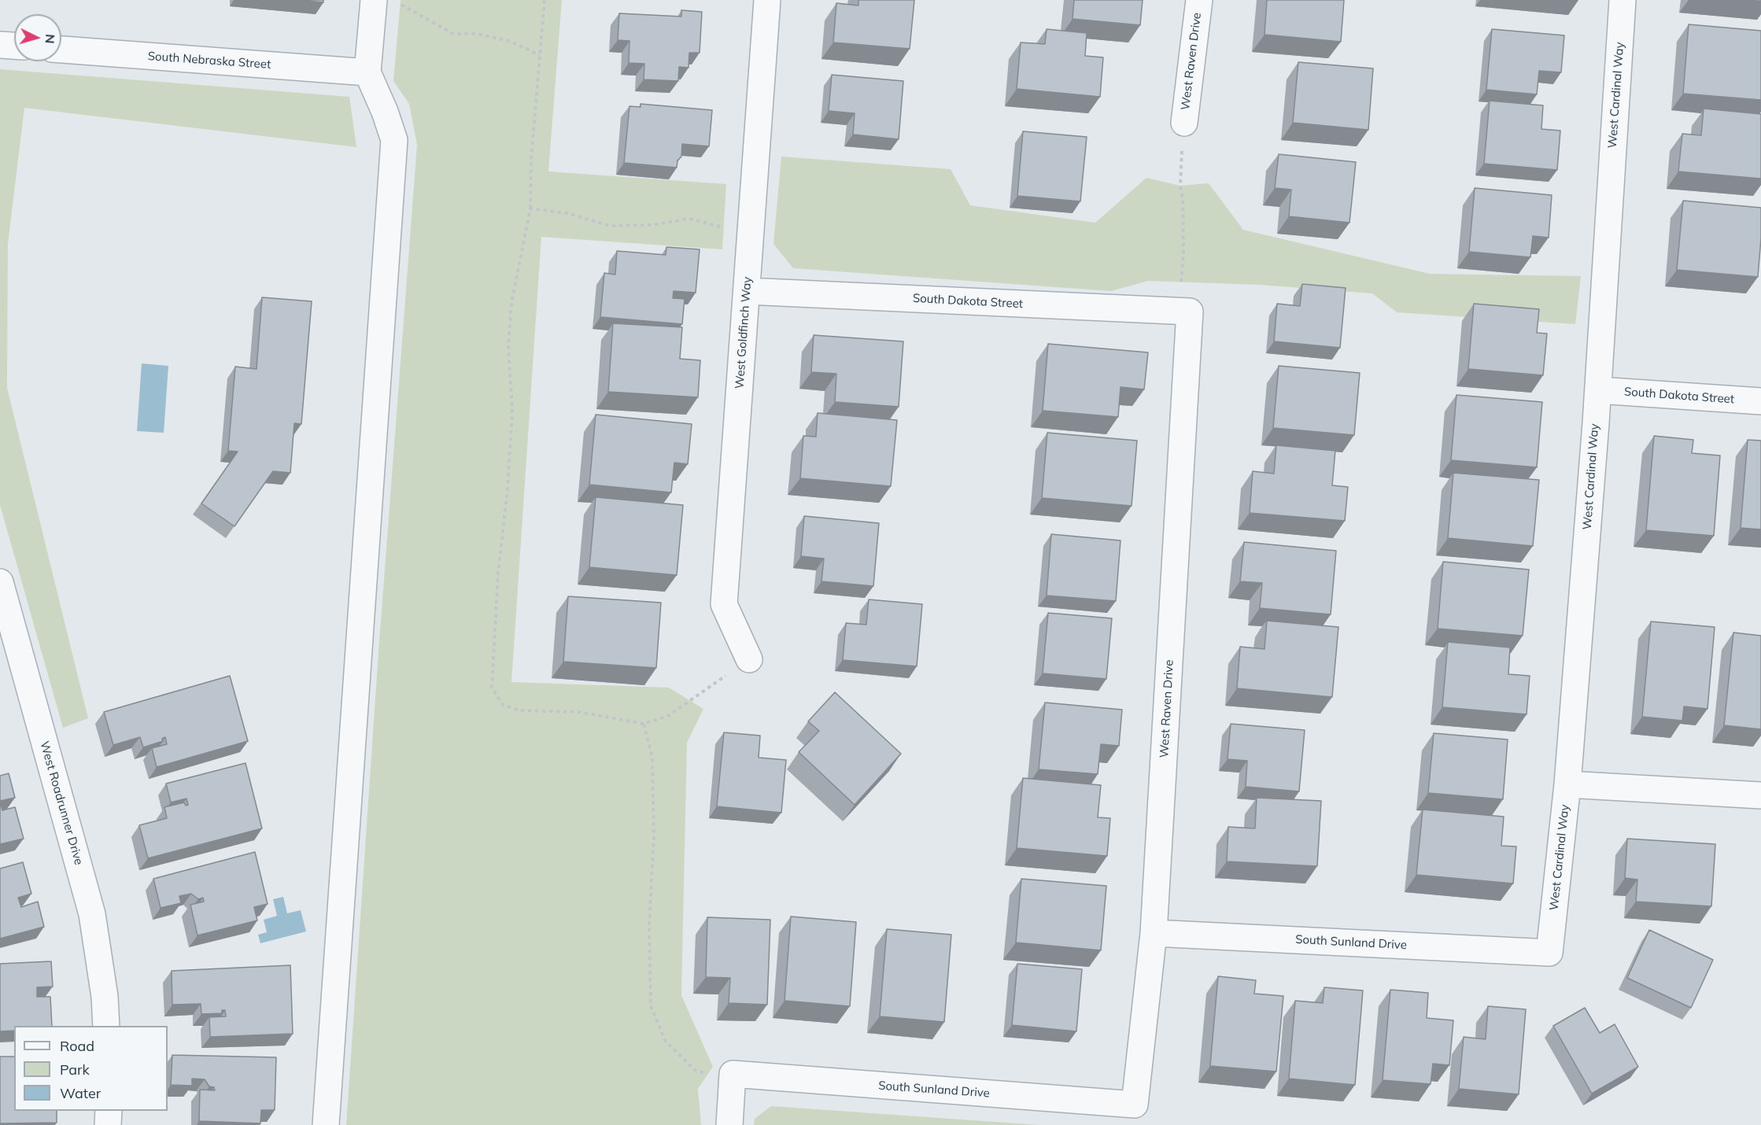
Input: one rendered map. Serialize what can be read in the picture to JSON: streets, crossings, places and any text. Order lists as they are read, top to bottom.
{
  "streets": {
    "street": [
      "South Nebraska Street",
      "West Raven Drive",
      "West Cardinal Way",
      "South Dakota Street",
      "West Goldfinch Way",
      "West Roadrunner Drive",
      "South Sunland Drive"
    ]
  },
  "crossings": [
    ["West Raven Drive", "South Dakota Street"],
    ["West Raven Drive", "South Sunland Drive"],
    ["West Cardinal Way", "South Dakota Street"],
    ["West Cardinal Way", "South Sunland Drive"],
    ["South Dakota Street", "West Goldfinch Way"]
  ],
  "legend": ["Road", "Park", "Water"],
  "north": "right"
}
